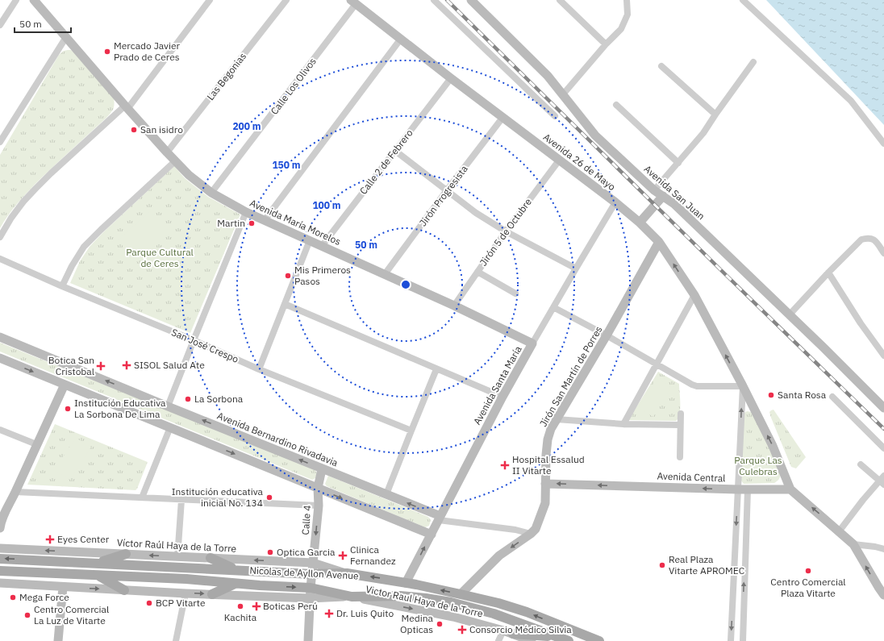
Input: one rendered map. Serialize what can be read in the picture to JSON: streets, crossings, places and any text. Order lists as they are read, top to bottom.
{
  "streets": {
    "main road": ["Nicolas de Ayllon Avenue"],
    "street": [
      "Las Begonias",
      "Calle Los Olivos",
      "Calle 2 de Febrero",
      "Avenida 26 de Mayo",
      "Avenida San Juan",
      "Jirón Progresista",
      "Avenida María Morelos",
      "Jirón 5 de Octubre",
      "San José Crespo",
      "Jirón San Martín de Porres",
      "Avenida Santa María",
      "Avenida Bernardino Rivadavia",
      "Avenida Central",
      "Calle 4",
      "Víctor Raúl Haya de la Torre",
      "Victor Raul Haya de la Torre"
    ]
  },
  "crossings": [
    ["Las Begonias", "Avenida María Morelos"],
    ["Calle Los Olivos", "Avenida 26 de Mayo"],
    ["Calle Los Olivos", "Avenida María Morelos"],
    ["Calle 2 de Febrero", "Avenida 26 de Mayo"],
    ["Calle 2 de Febrero", "Avenida María Morelos"],
    ["Avenida 26 de Mayo", "Jirón Progresista"],
    ["Avenida 26 de Mayo", "Jirón 5 de Octubre"],
    ["Avenida 26 de Mayo", "Jirón San Martín de Porres"],
    ["Avenida 26 de Mayo", "Avenida Santa María"],
    ["Avenida 26 de Mayo", "Avenida Central"],
    ["Jirón Progresista", "Avenida María Morelos"],
    ["Avenida María Morelos", "Jirón 5 de Octubre"],
    ["Avenida María Morelos", "Avenida Santa María"],
    ["Jirón San Martín de Porres", "Avenida Central"],
    ["Jirón San Martín de Porres", "Nicolas de Ayllon Avenue"],
    ["Avenida Santa María", "Avenida Bernardino Rivadavia"],
    ["Avenida Santa María", "Nicolas de Ayllon Avenue"],
    ["Avenida Bernardino Rivadavia", "Calle 4"],
    ["Calle 4", "Víctor Raúl Haya de la Torre"],
    ["Calle 4", "Nicolas de Ayllon Avenue"],
    ["Calle 4", "Victor Raul Haya de la Torre"],
    ["Nicolas de Ayllon Avenue", "Victor Raul Haya de la Torre"]
  ],
  "one_way": ["Avenida 26 de Mayo", "Victor Raul Haya de la Torre"],
  "parks": ["Parque Cultural de Ceres", "Parque Las Culebras"],
  "places": {
    "other": [
      "Mercado Javier Prado de Ceres",
      "San isidro",
      "Martin",
      "Mis Primeros Pasos",
      "Santa Rosa",
      "La Sorbona",
      "Institución Educativa La Sorbona De Lima",
      "Institución educativa inicial No. 134",
      "Optica Garcia",
      "Real Plaza Vitarte APROMEC",
      "Centro Comercial Plaza Vitarte",
      "Mega Force",
      "BCP Vitarte",
      "Kachita",
      "Centro Comercial La Luz de Vitarte",
      "Medina Opticas"
    ],
    "health": [
      "SISOL Salud Ate",
      "Botica San Cristobal",
      "Hospital Essalud II Vitarte",
      "Eyes Center",
      "Clinica Fernandez",
      "Boticas Perú",
      "Dr. Luis Quito",
      "Consorcio Médico Silvia"
    ]
  },
  "scale_bar": "50 m",
  "rings": [
    "200 m",
    "150 m",
    "100 m",
    "50 m"
  ]
}
